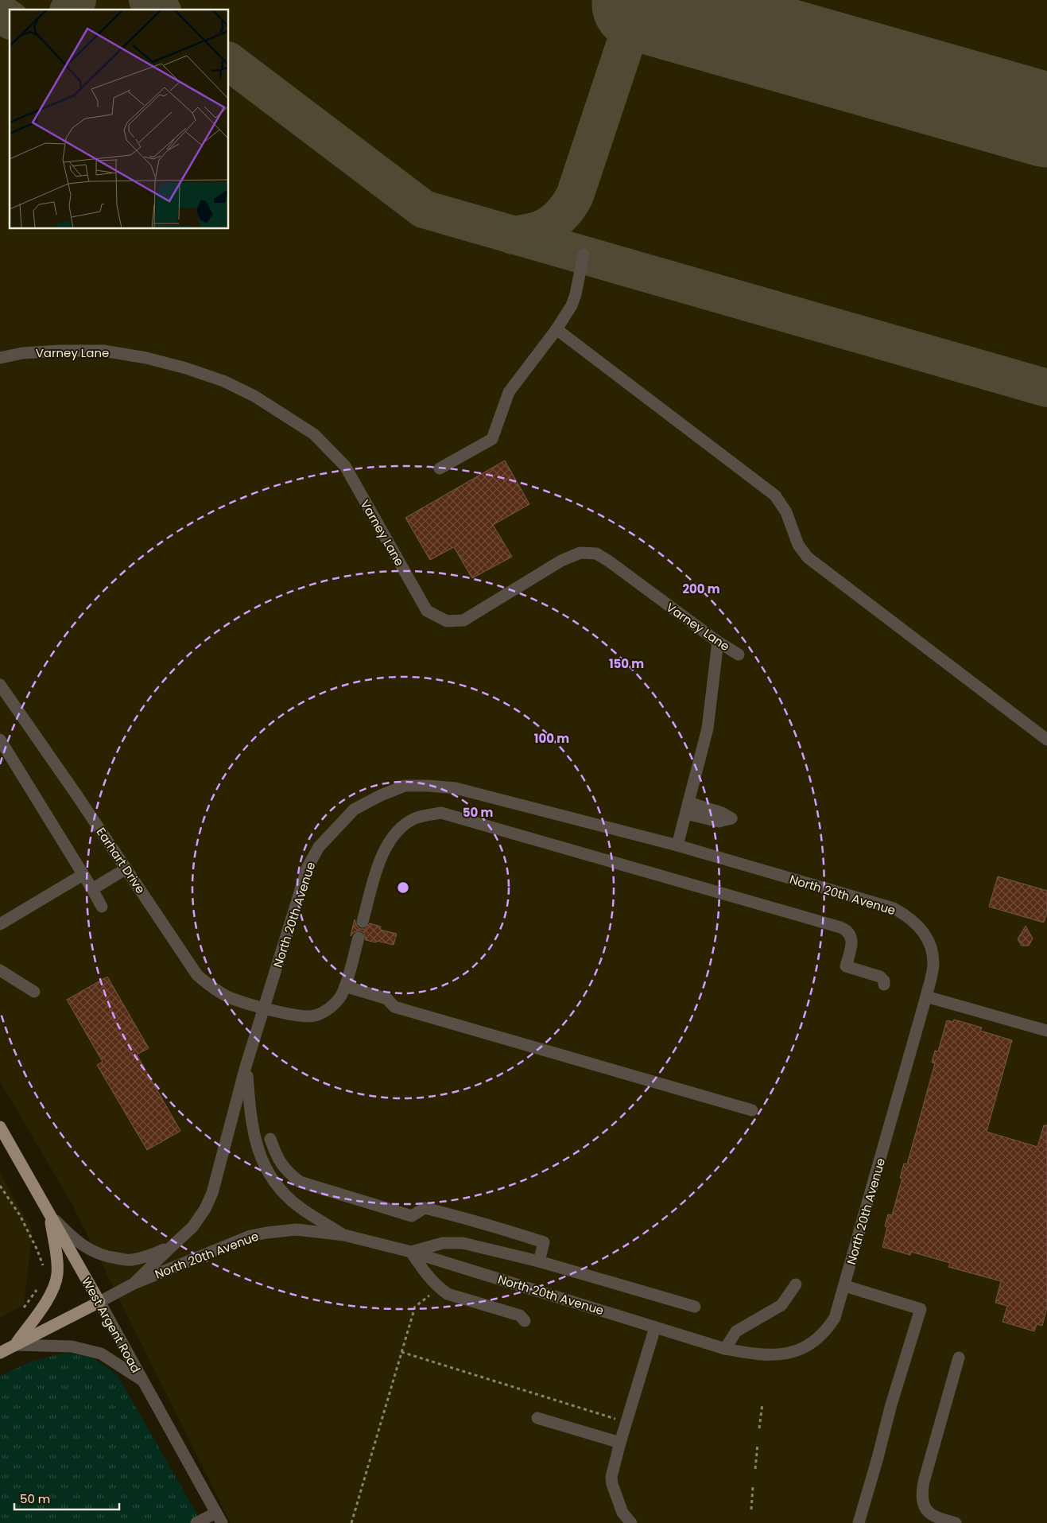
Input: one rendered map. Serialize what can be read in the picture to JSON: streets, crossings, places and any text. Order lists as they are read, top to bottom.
{
  "streets": {
    "main road": ["West Argent Road"],
    "street": ["Varney Lane", "Earhart Drive", "North 20th Avenue"]
  },
  "crossings": [
    ["Earhart Drive", "North 20th Avenue"],
    ["North 20th Avenue", "West Argent Road"]
  ],
  "scale_bar": "50 m",
  "rings": [
    "200 m",
    "150 m",
    "100 m",
    "50 m"
  ]
}
